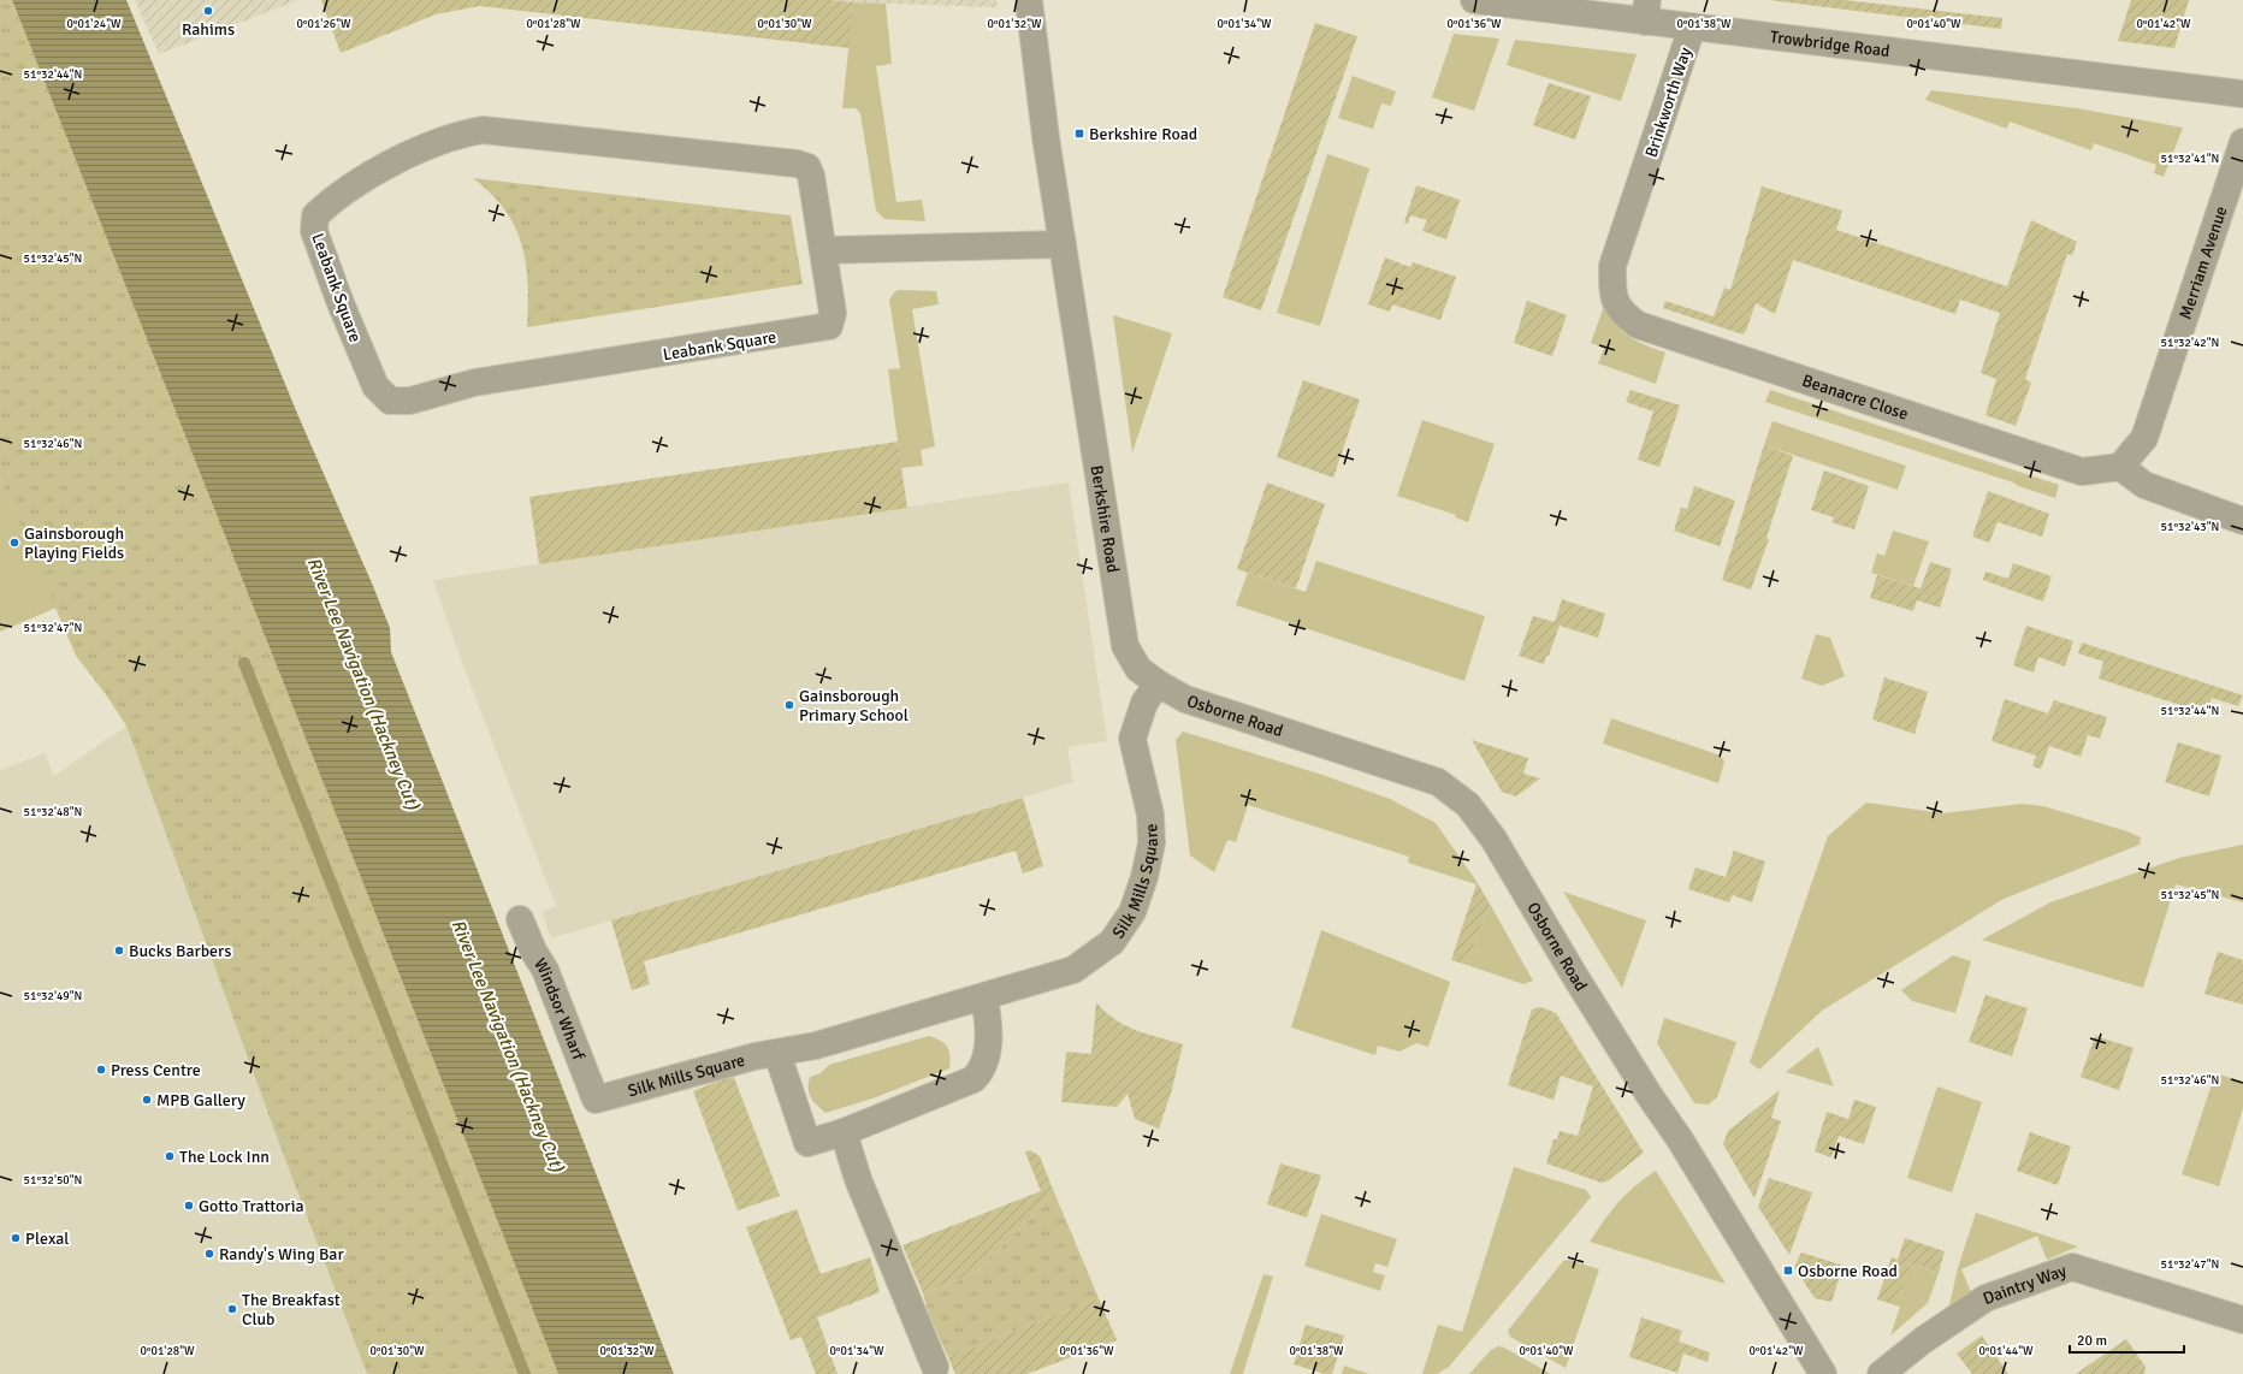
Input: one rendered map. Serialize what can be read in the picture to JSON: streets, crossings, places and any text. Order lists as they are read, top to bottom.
{
  "streets": {
    "street": [
      "Trowbridge Road",
      "Brinkworth Way",
      "Merriam Avenue",
      "Leabank Square",
      "Beanacre Close",
      "Berkshire Road",
      "Osborne Road",
      "Silk Mills Square",
      "Windsor Wharf",
      "Daintry Way"
    ]
  },
  "crossings": [
    ["Trowbridge Road", "Brinkworth Way"],
    ["Brinkworth Way", "Beanacre Close"],
    ["Merriam Avenue", "Beanacre Close"],
    ["Berkshire Road", "Osborne Road"],
    ["Berkshire Road", "Silk Mills Square"],
    ["Osborne Road", "Silk Mills Square"],
    ["Silk Mills Square", "Windsor Wharf"]
  ],
  "water": ["River Lee Navigation (Hackney Cut)"],
  "places": {
    "other": [
      "Rahims",
      "Gainsborough Playing Fields",
      "Gainsborough Primary School",
      "Bucks Barbers",
      "Press Centre",
      "MPB Gallery",
      "The Lock Inn",
      "Gotto Trattoria",
      "Plexal",
      "Randy's Wing Bar",
      "The Breakfast Club"
    ],
    "transit": ["Berkshire Road", "Osborne Road"]
  },
  "scale_bar": "20 m",
  "coordinates": [
    "0°01'24\"W",
    "0°01'26\"W",
    "0°01'28\"W",
    "0°01'30\"W",
    "0°01'32\"W",
    "0°01'34\"W",
    "0°01'36\"W",
    "0°01'38\"W",
    "0°01'40\"W",
    "0°01'42\"W",
    "51°32'44\"N",
    "51°32'41\"N",
    "51°32'45\"N",
    "51°32'42\"N",
    "51°32'46\"N",
    "51°32'43\"N",
    "51°32'47\"N",
    "51°32'48\"N",
    "51°32'49\"N",
    "51°32'50\"N",
    "0°01'44\"W"
  ]
}
